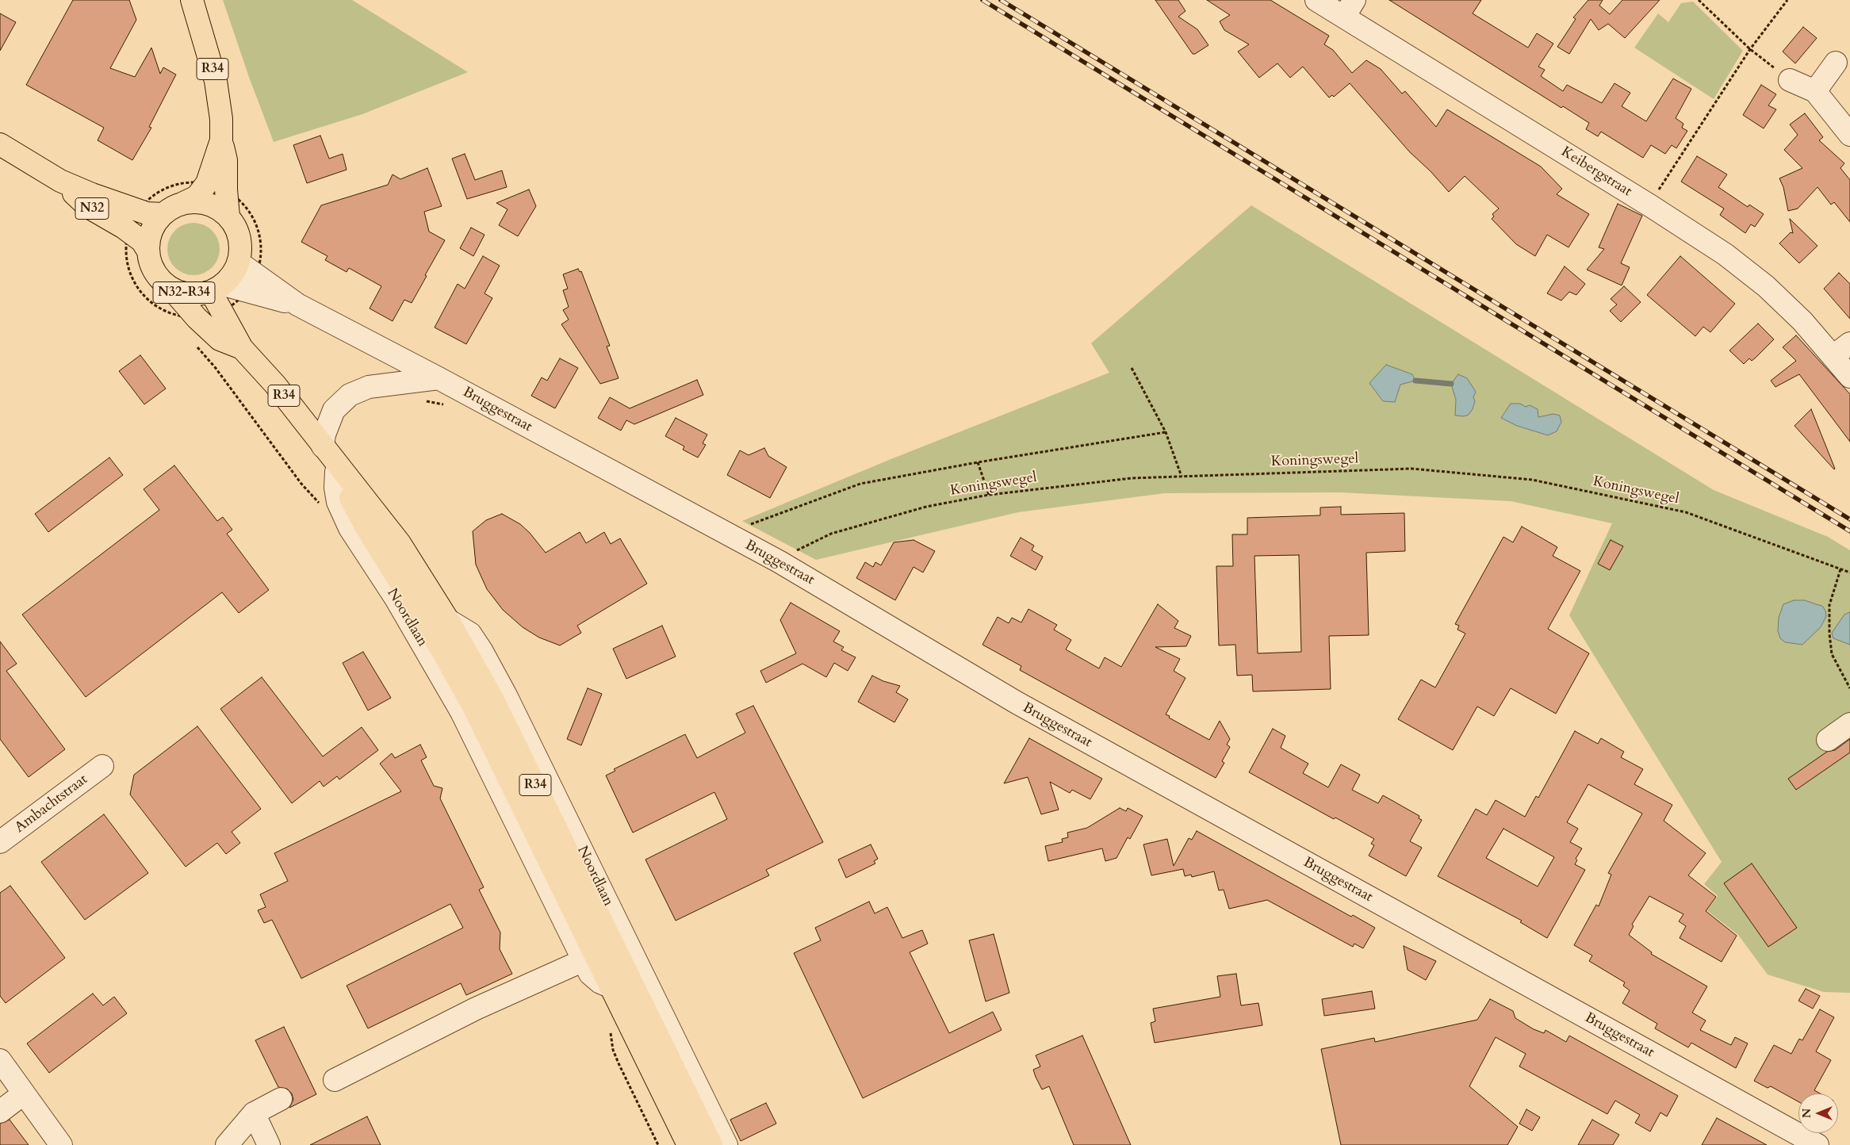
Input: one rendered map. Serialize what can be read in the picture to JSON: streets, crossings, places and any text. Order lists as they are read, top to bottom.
{
  "streets": {
    "main road": [
      "R34",
      "N32",
      "N32-R34",
      "Noordlaan"
    ],
    "street": ["Keibergstraat", "Bruggestraat", "Ambachtstraat"],
    "path": ["Koningswegel"]
  },
  "crossings": [
    ["R34", "N32"],
    ["R34", "N32-R34"],
    ["R34", "Bruggestraat"],
    ["R34", "Noordlaan"],
    ["N32", "N32-R34"],
    ["N32", "Bruggestraat"],
    ["N32", "Noordlaan"],
    ["N32-R34", "Bruggestraat"],
    ["N32-R34", "Noordlaan"],
    ["Bruggestraat", "Koningswegel"],
    ["Bruggestraat", "Noordlaan"]
  ],
  "north": "left"
}
